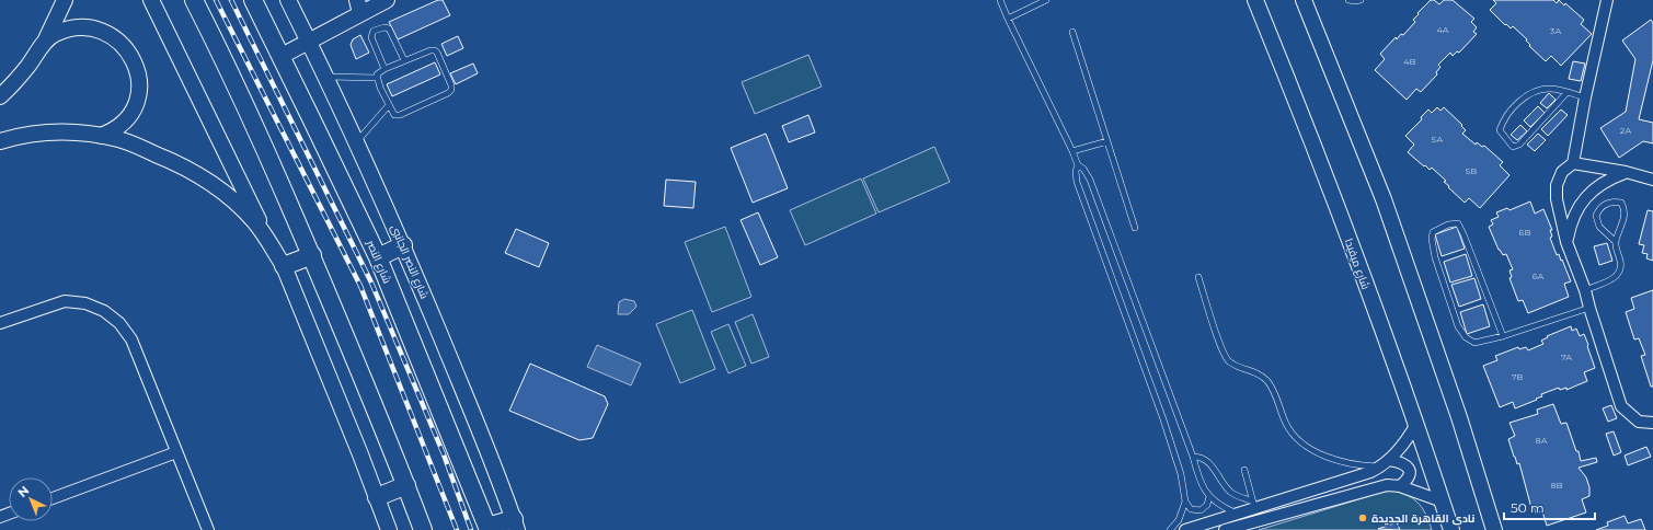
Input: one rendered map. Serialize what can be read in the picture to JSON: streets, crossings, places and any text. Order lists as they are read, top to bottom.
{
  "streets": {
    "main road": ["شارع النصر"],
    "street": ["شارع النصر الجانبى", "شارع ميفيدا"]
  },
  "places": ["نادى القاهرة الجديدة"],
  "house_numbers": [
    "4A",
    "3A",
    "4B",
    "2A",
    "5A",
    "5B",
    "6B",
    "6A",
    "7A",
    "7B",
    "8A",
    "8B"
  ],
  "scale_bar": "50 m",
  "north": "top left"
}
